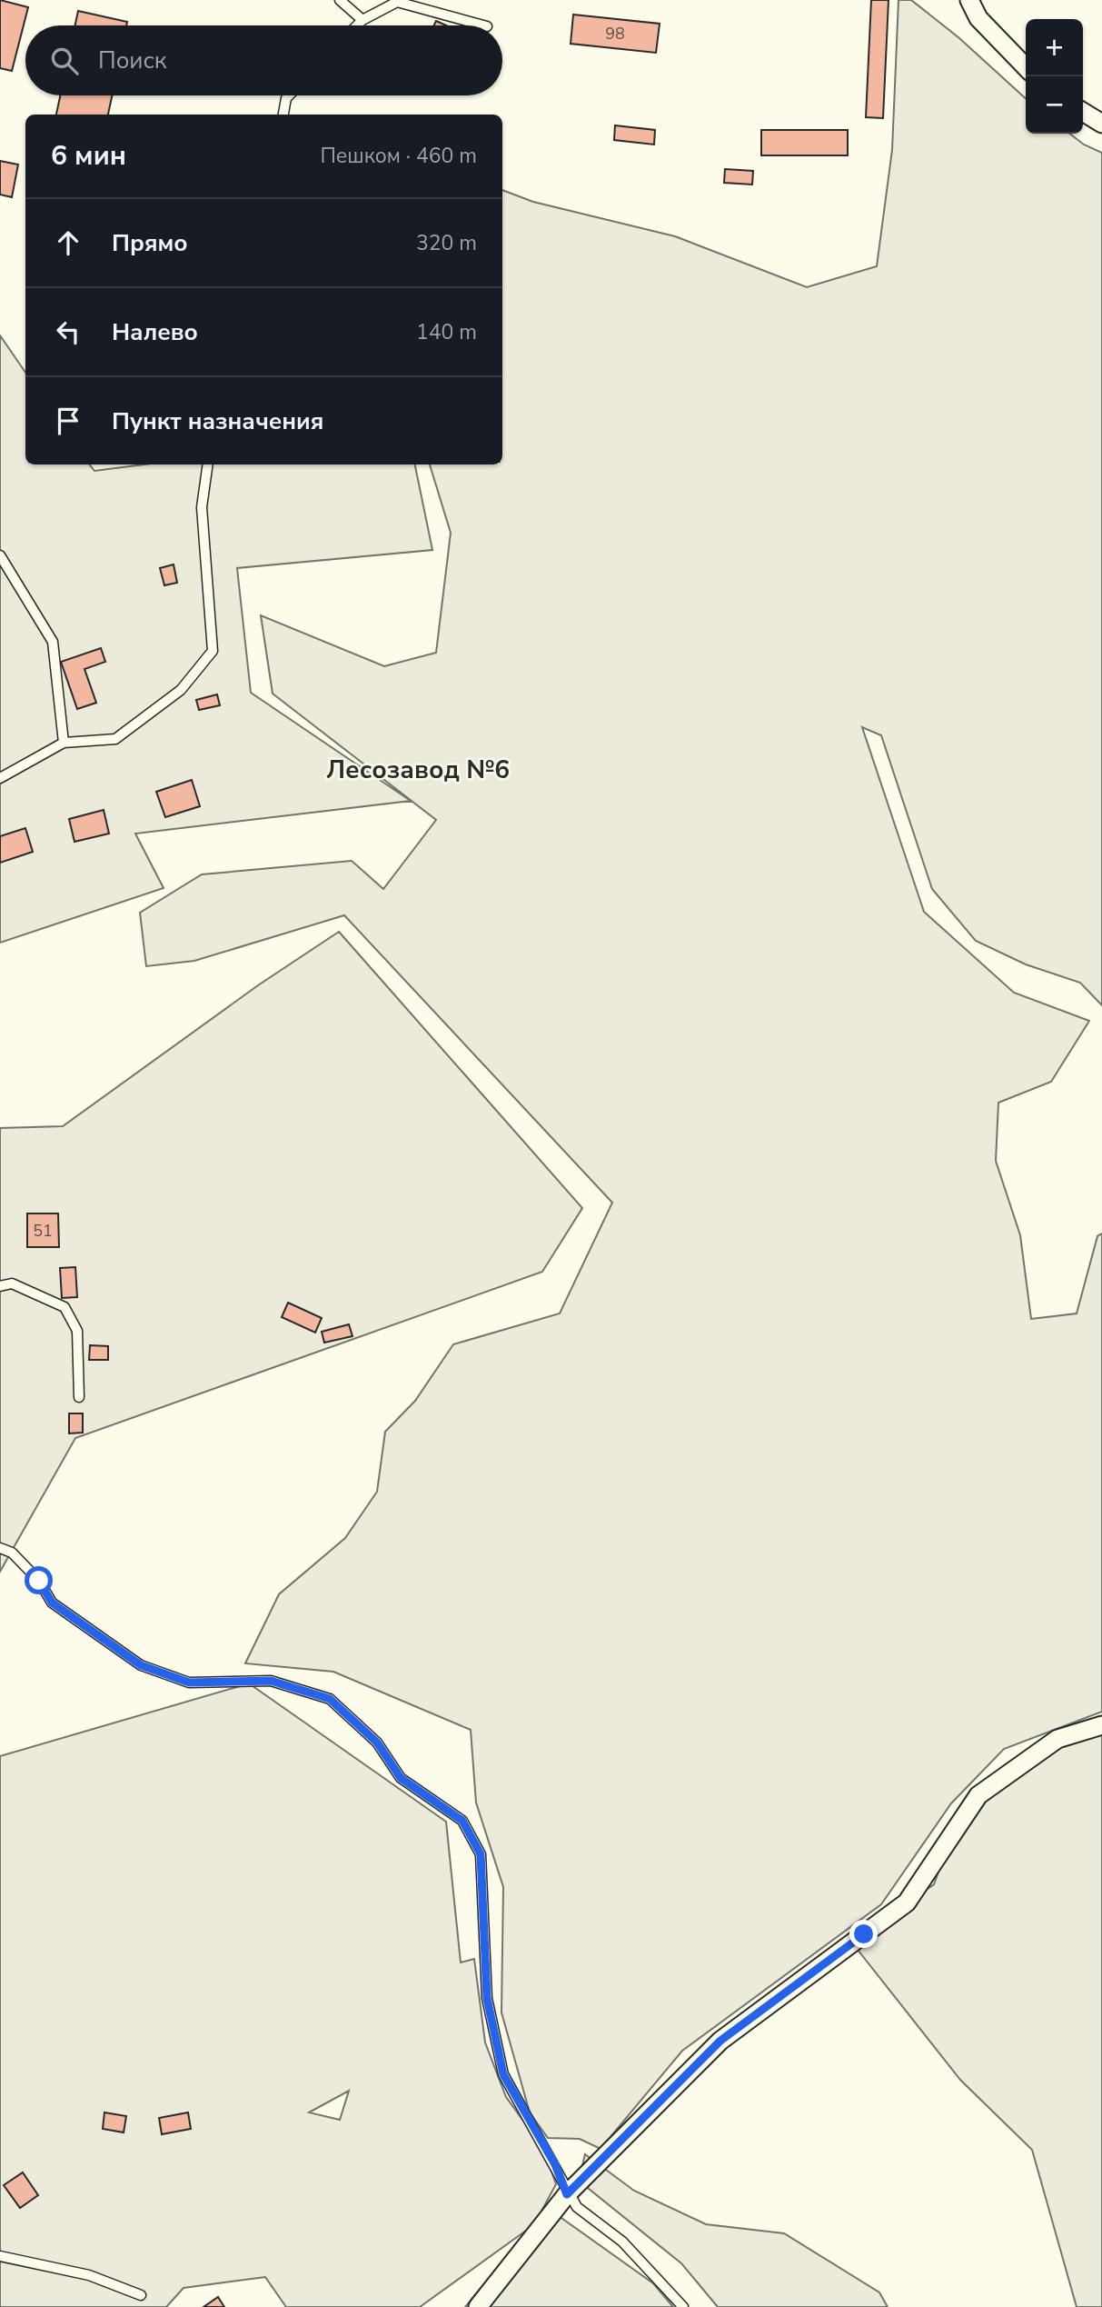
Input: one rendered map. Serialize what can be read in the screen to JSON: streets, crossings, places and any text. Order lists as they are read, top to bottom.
{
  "districts": ["Лесозавод №6"],
  "house_numbers": ["98", "51"],
  "page": {
    "map_buttons": ["+", "−"],
    "search": "Поиск",
    "heading": ["6 мин", "Пешком · 460 m"],
    "list": [
      ["Прямо", "320 m"],
      ["Налево", "140 m"],
      "Пункт назначения"
    ]
  }
}
